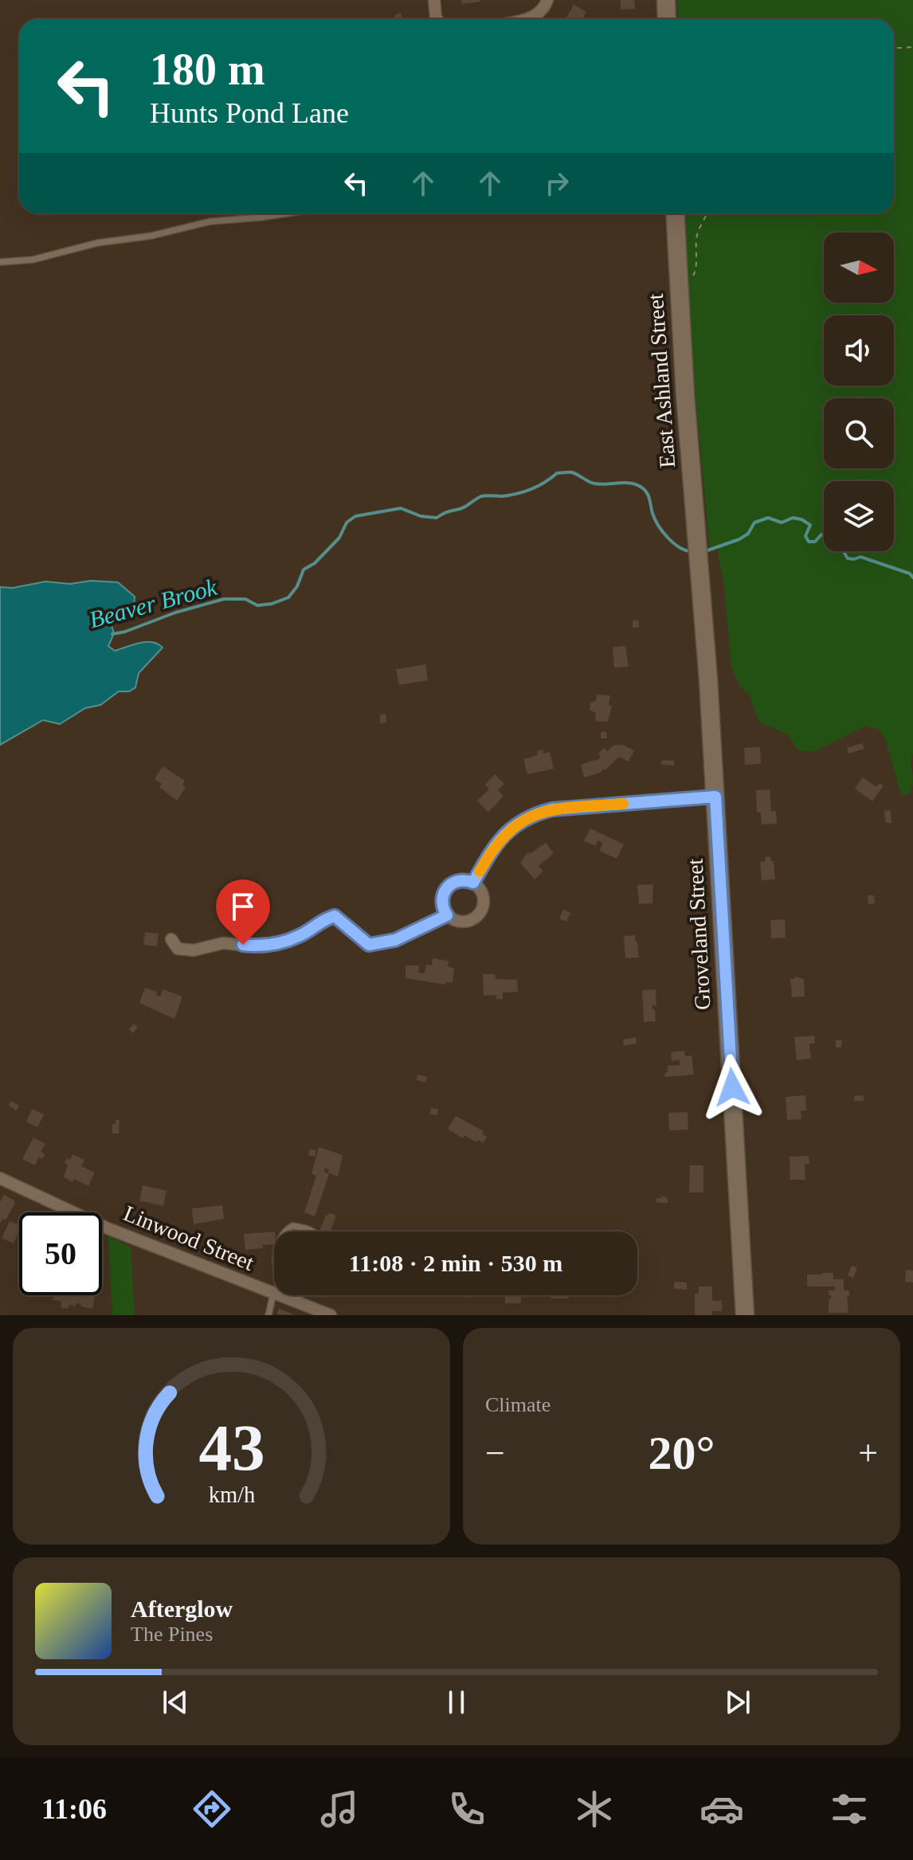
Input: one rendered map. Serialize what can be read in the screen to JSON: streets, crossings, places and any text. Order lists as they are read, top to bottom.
{
  "streets": {
    "main road": ["East Ashland Street", "Groveland Street"],
    "street": ["Linwood Street"]
  },
  "crossings": [
    ["East Ashland Street", "Groveland Street"]
  ],
  "water": ["Beaver Brook"],
  "north": "right",
  "page": {
    "turn": ["180 m", "Hunts Pond Lane"],
    "limit": "50",
    "trip": "11:08 · 2 min · 530 m",
    "tile": "Climate",
    "heat": ["−", "20°", "+"],
    "song": ["Afterglow", "The Pines"],
    "tabs": "11:06",
    "gauge": ["43", "km/h"]
  }
}
